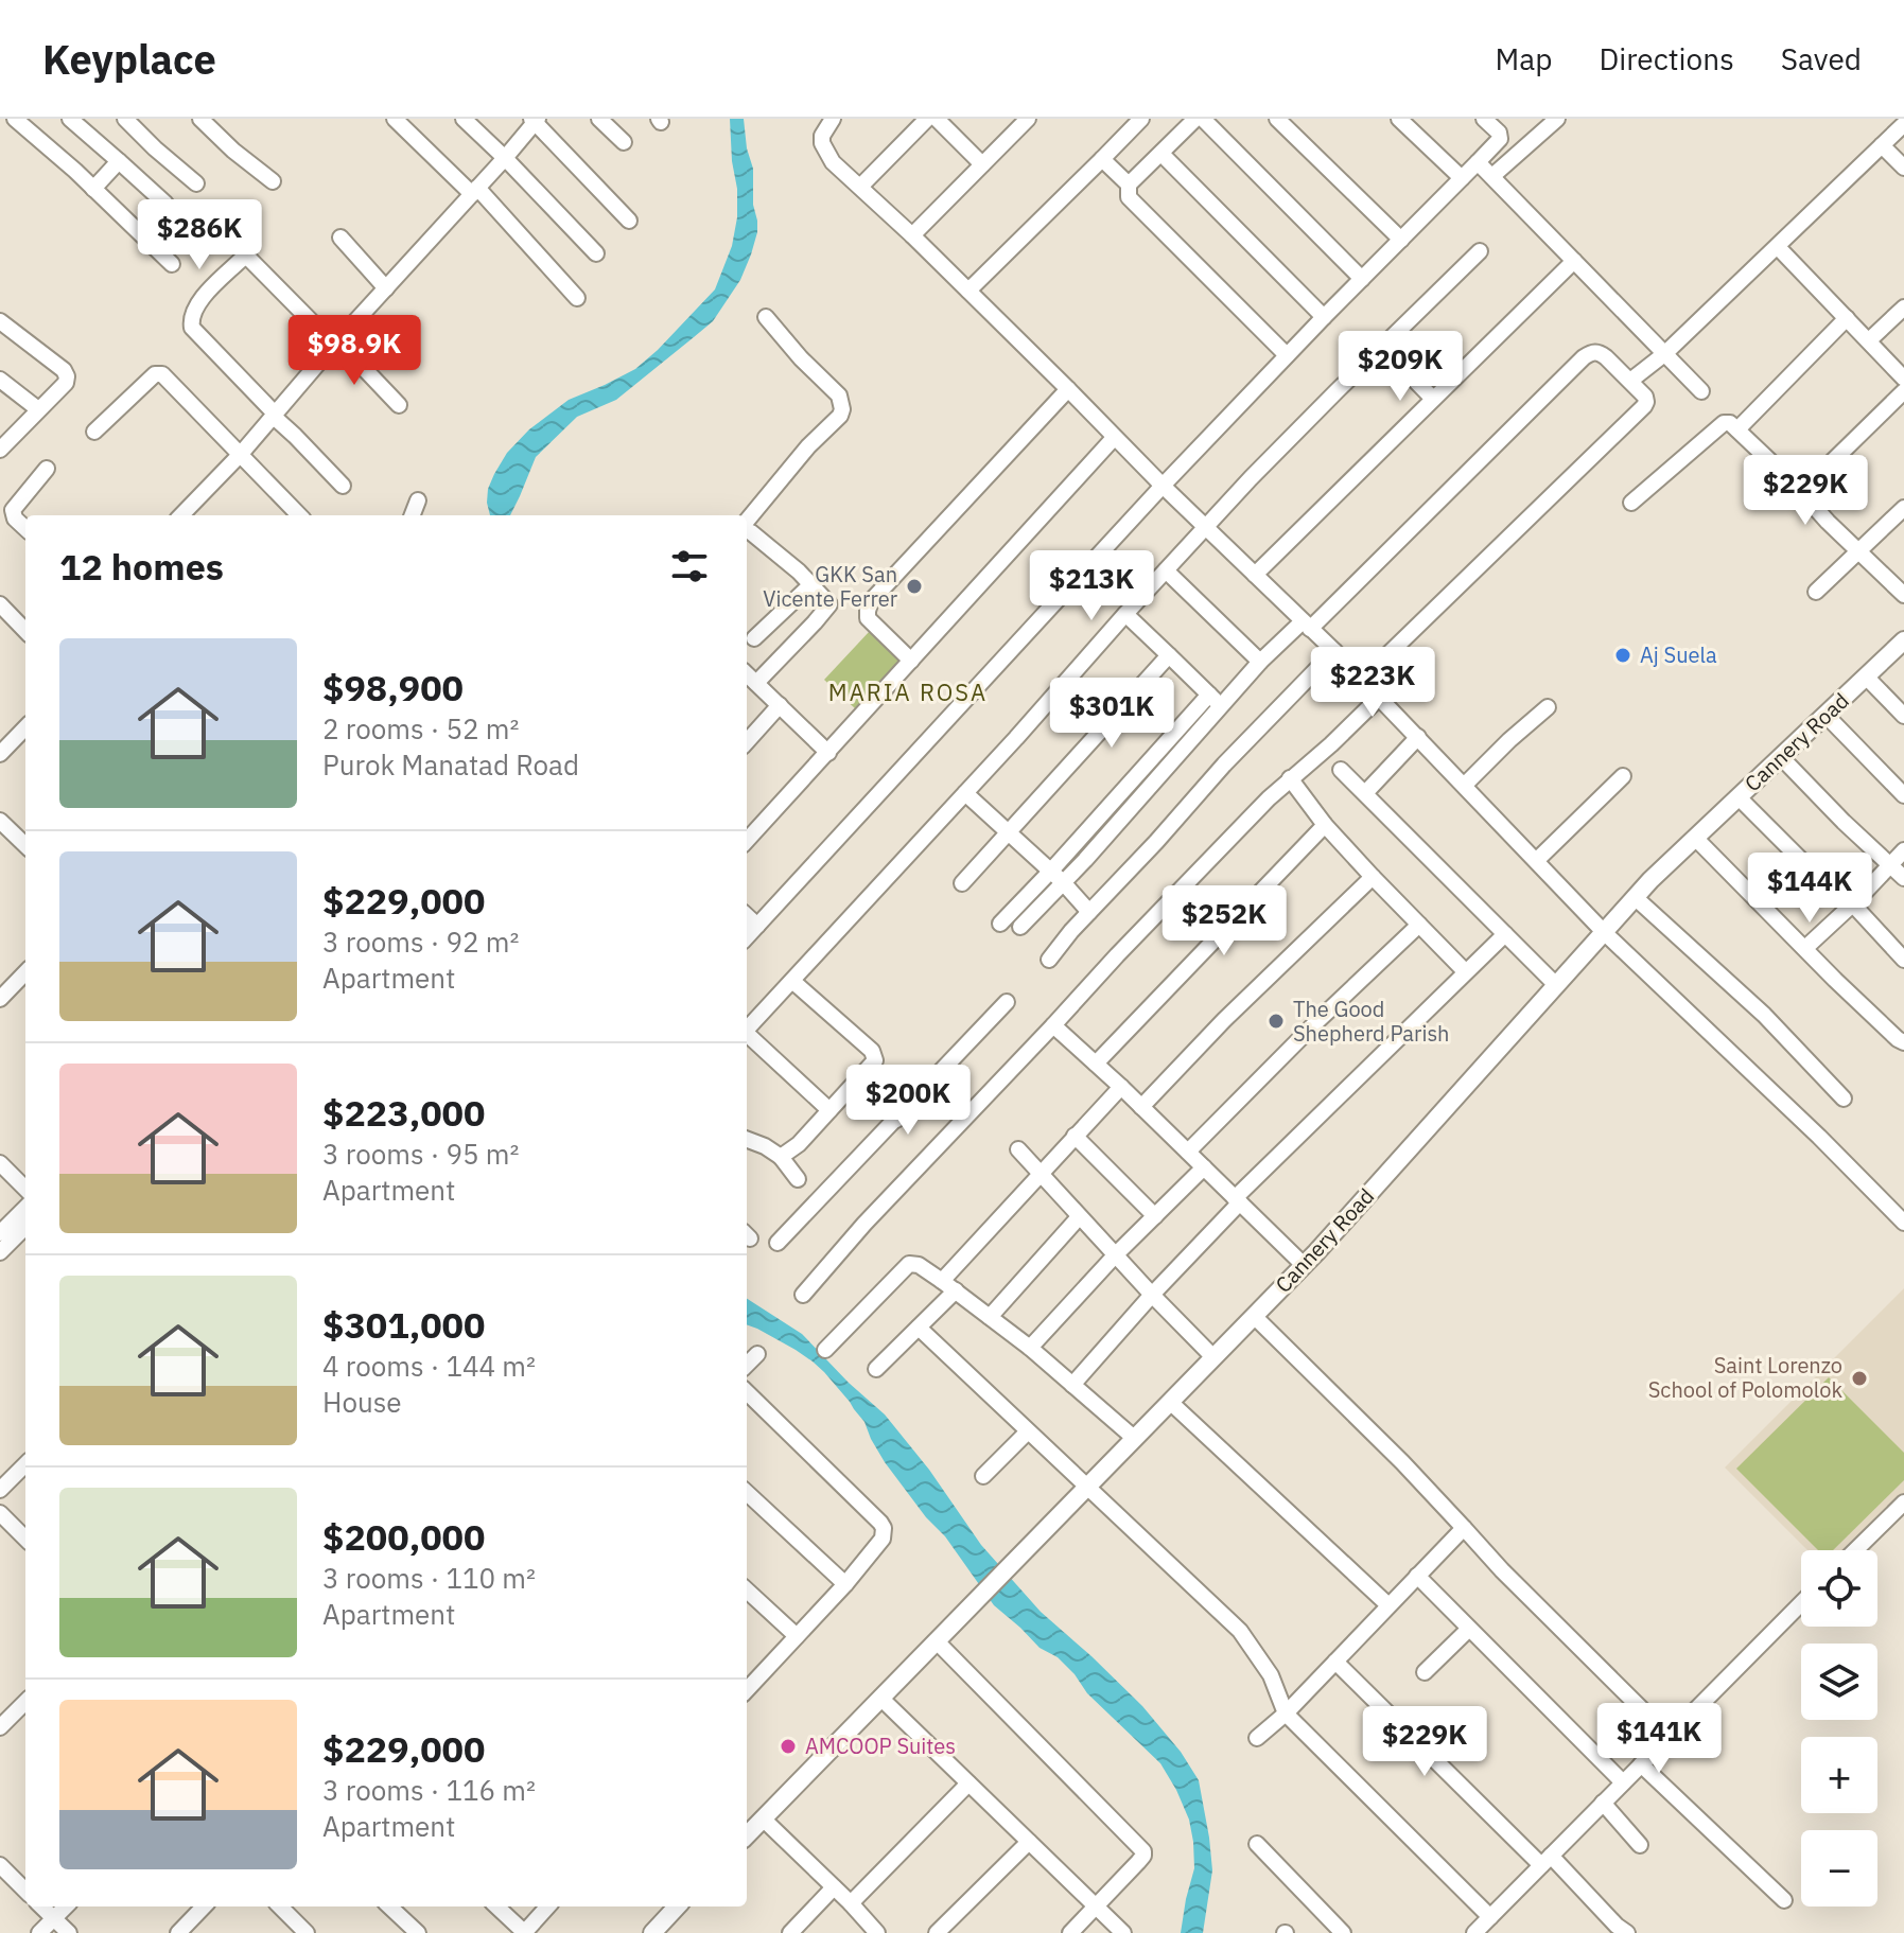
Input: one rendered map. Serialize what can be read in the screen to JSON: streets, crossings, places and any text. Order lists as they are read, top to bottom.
{
  "streets": {
    "main road": ["Cannery Road"]
  },
  "districts": ["MARIA ROSA"],
  "places": [
    "GKK San Vicente Ferrer",
    "Aj Suela",
    "The Good Shepherd Parish",
    "Saint Lorenzo School of Polomolok",
    "AMCOOP Suites"
  ],
  "page": {
    "header": "Keyplace",
    "nav": ["Map", "Directions", "Saved"],
    "price": [
      "$286K",
      "$98.9K",
      "$209K",
      "$229K",
      "$213K",
      "$223K",
      "$301K",
      "$144K",
      "$252K",
      "$200K",
      "$141K",
      "$229K"
    ],
    "heading": "12 homes",
    "list": [
      {
        "name": "$98,900",
        "note": "2 rooms · 52 m² · Purok Manatad Road"
      },
      {
        "name": "$229,000",
        "note": "3 rooms · 92 m² · Apartment"
      },
      {
        "name": "$223,000",
        "note": "3 rooms · 95 m² · Apartment"
      },
      {
        "name": "$301,000",
        "note": "4 rooms · 144 m² · House"
      },
      {
        "name": "$200,000",
        "note": "3 rooms · 110 m² · Apartment"
      },
      {
        "name": "$229,000",
        "note": "3 rooms · 116 m² · Apartment"
      }
    ],
    "map_buttons": ["+", "−"]
  }
}
